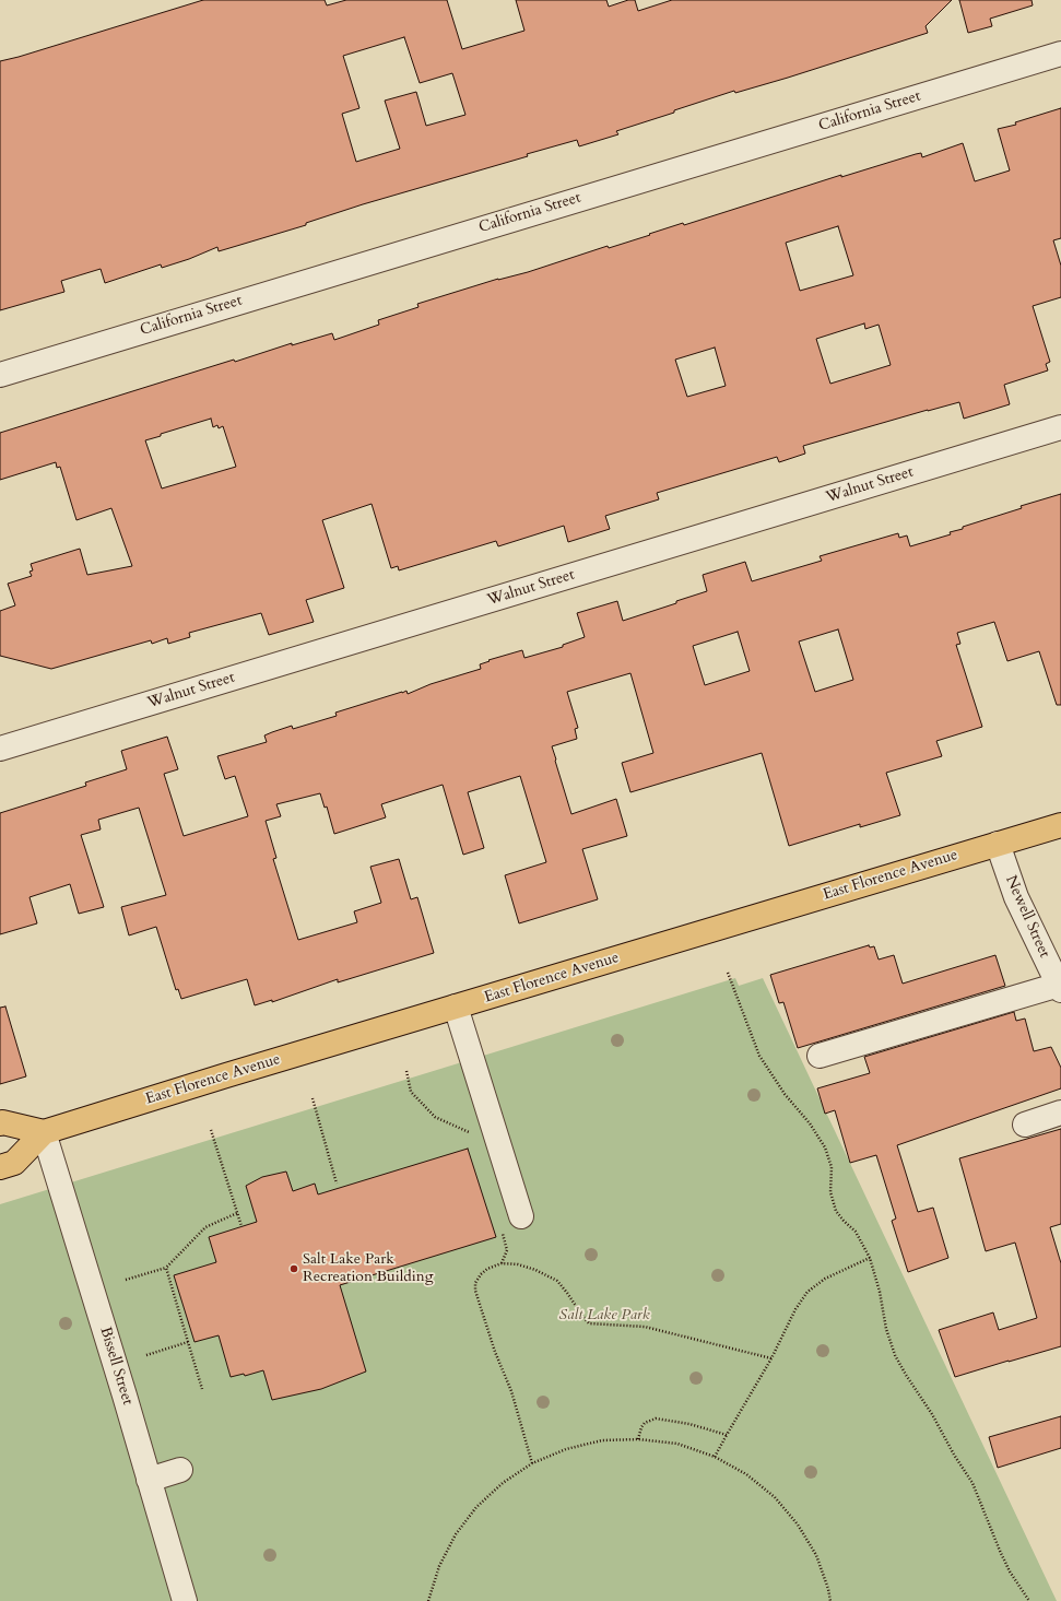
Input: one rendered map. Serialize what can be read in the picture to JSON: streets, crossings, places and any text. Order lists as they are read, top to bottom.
{
  "streets": {
    "main road": ["East Florence Avenue"],
    "street": [
      "California Street",
      "Walnut Street",
      "Newell Street",
      "Bissell Street"
    ]
  },
  "crossings": [
    ["East Florence Avenue", "Newell Street"],
    ["East Florence Avenue", "Bissell Street"]
  ],
  "parks": ["Salt Lake Park"],
  "places": ["Salt Lake Park Recreation Building"]
}
